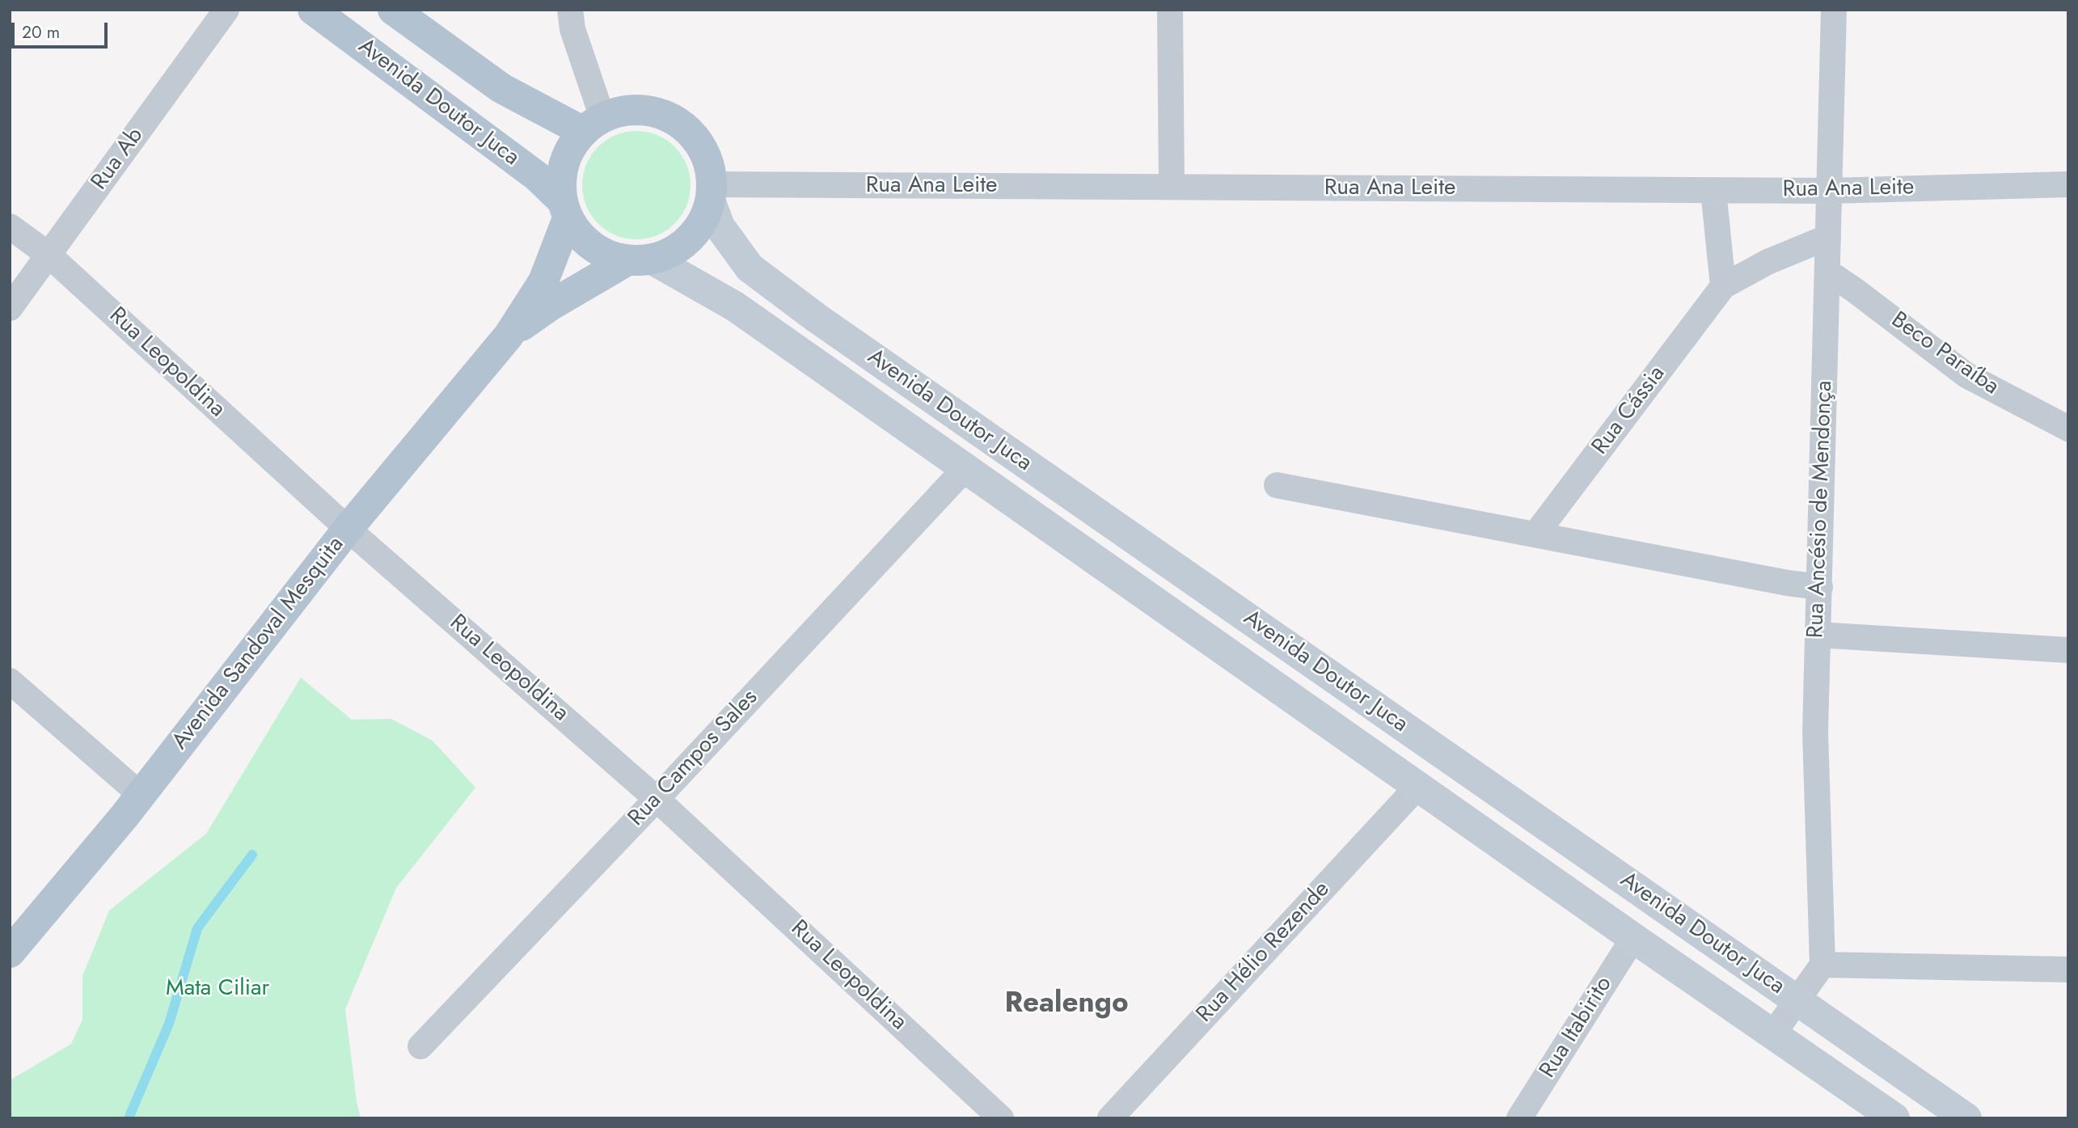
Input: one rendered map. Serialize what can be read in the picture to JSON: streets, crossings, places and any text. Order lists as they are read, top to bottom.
{
  "streets": {
    "main road": ["Avenida Doutor Juca", "Avenida Sandoval Mesquita"],
    "street": [
      "Rua Ab",
      "Rua Ana Leite",
      "Beco Paraíba",
      "Rua Leopoldina",
      "Rua Cássia",
      "Rua Ancésio de Mendonça",
      "Rua Campos Sales",
      "Rua Hélio Rezende",
      "Rua Itabirito"
    ]
  },
  "crossings": [
    ["Avenida Doutor Juca", "Rua Ana Leite"],
    ["Avenida Doutor Juca", "Avenida Sandoval Mesquita"],
    ["Avenida Doutor Juca", "Rua Campos Sales"],
    ["Avenida Doutor Juca", "Rua Hélio Rezende"],
    ["Avenida Doutor Juca", "Rua Itabirito"],
    ["Rua Ab", "Rua Leopoldina"],
    ["Rua Ana Leite", "Rua Ancésio de Mendonça"],
    ["Rua Ana Leite", "Avenida Sandoval Mesquita"],
    ["Beco Paraíba", "Rua Ancésio de Mendonça"],
    ["Rua Leopoldina", "Avenida Sandoval Mesquita"],
    ["Rua Leopoldina", "Rua Campos Sales"],
    ["Rua Cássia", "Rua Ancésio de Mendonça"]
  ],
  "districts": ["Realengo"],
  "parks": ["Mata Ciliar"],
  "scale_bar": "20 m"
}
